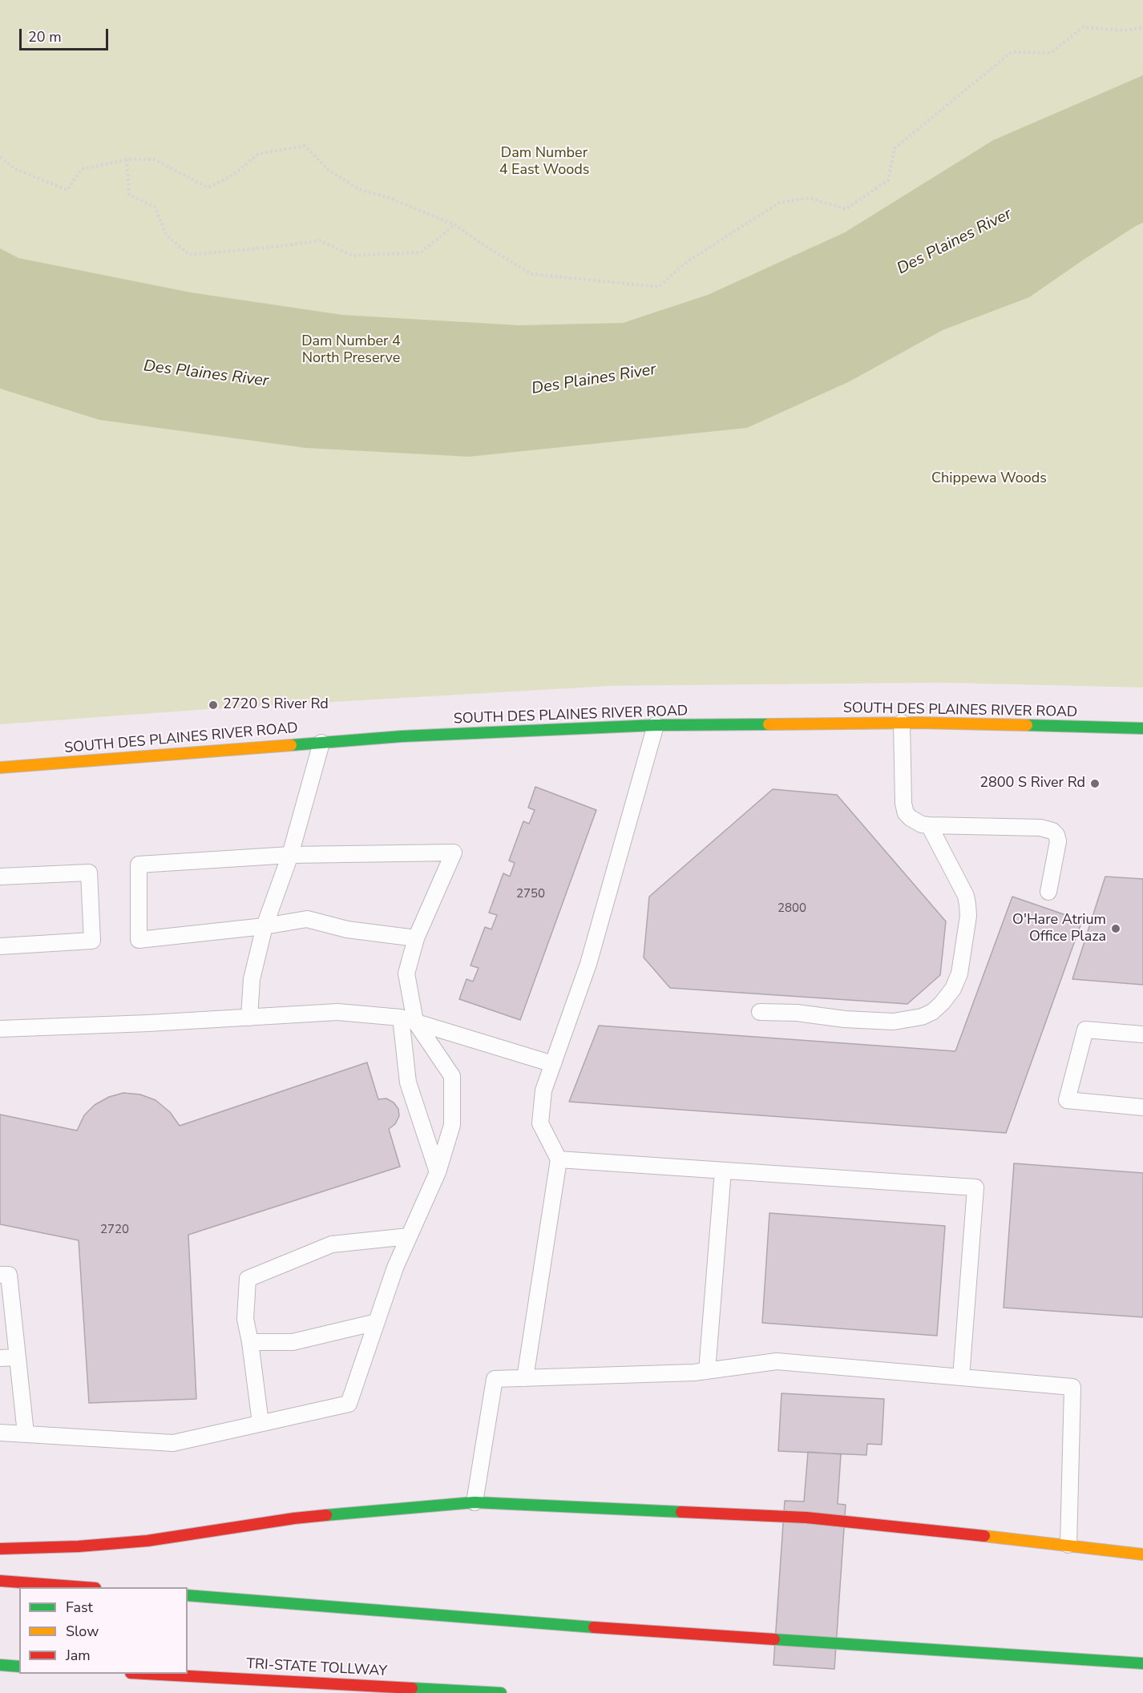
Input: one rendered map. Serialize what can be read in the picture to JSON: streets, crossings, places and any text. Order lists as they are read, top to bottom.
{
  "streets": {
    "main road": ["SOUTH DES PLAINES RIVER ROAD", "TRI-STATE TOLLWAY"]
  },
  "water": ["Des Plaines River"],
  "parks": ["Dam Number 4 East Woods", "Dam Number 4 North Preserve", "Chippewa Woods"],
  "places": ["2720 S River Rd", "2800 S River Rd", "O'Hare Atrium Office Plaza"],
  "house_numbers": ["2750", "2800", "2720"],
  "legend": ["Fast", "Slow", "Jam"],
  "scale_bar": "20 m"
}
